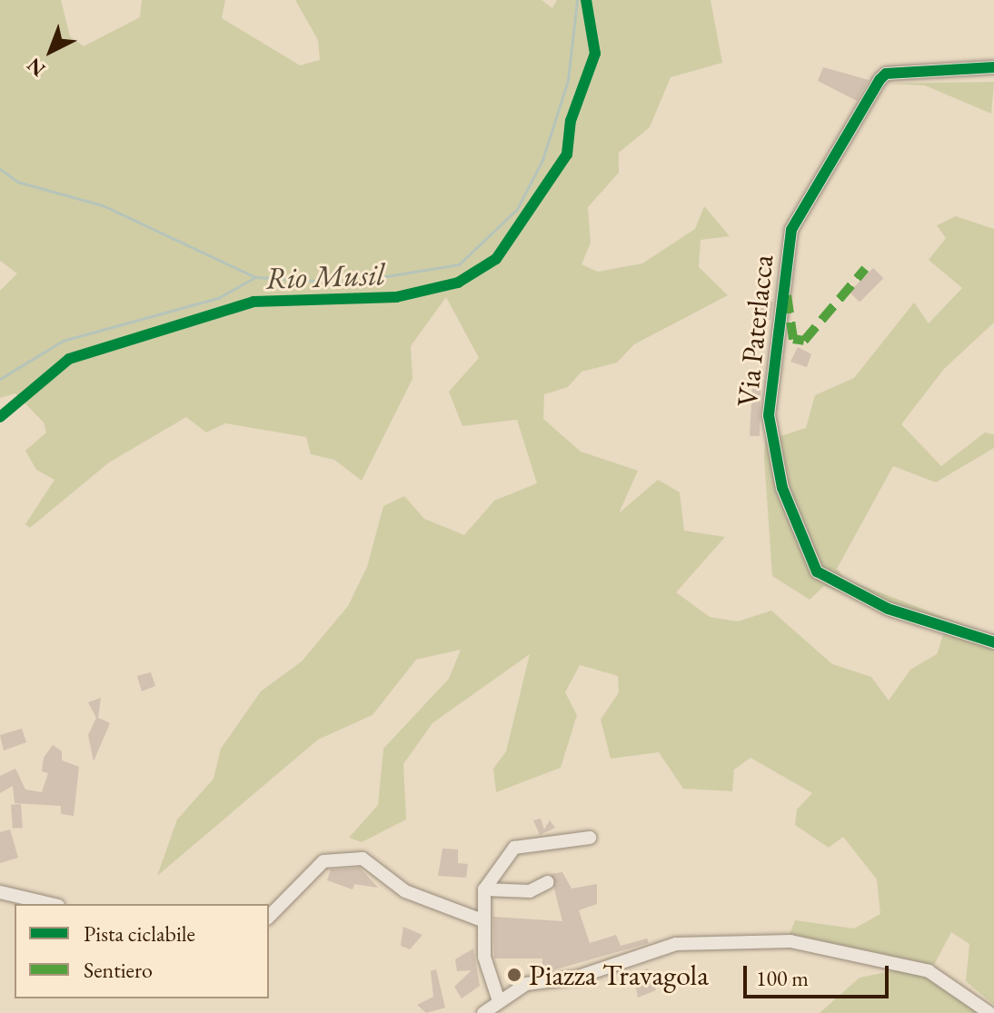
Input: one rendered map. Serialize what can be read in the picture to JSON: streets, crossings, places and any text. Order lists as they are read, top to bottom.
{
  "streets": {
    "street": ["Via Paterlacca"]
  },
  "water": ["Rio Musil"],
  "places": ["Piazza Travagola"],
  "legend": ["Pista ciclabile", "Sentiero"],
  "scale_bar": "100 m",
  "north": "bottom left"
}
